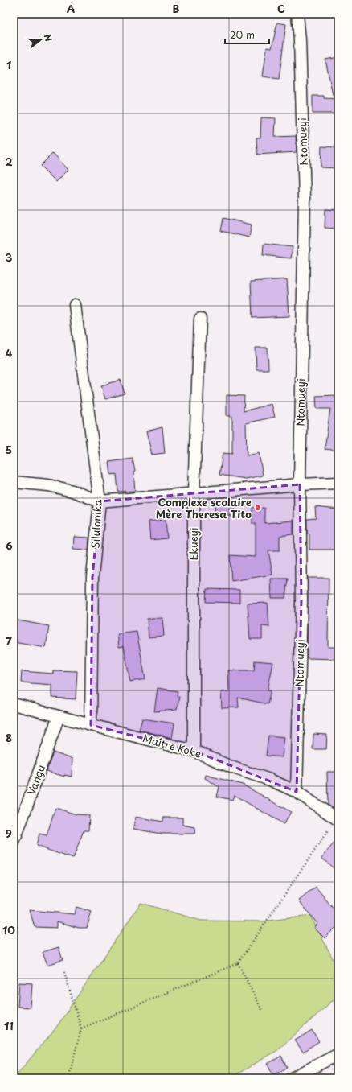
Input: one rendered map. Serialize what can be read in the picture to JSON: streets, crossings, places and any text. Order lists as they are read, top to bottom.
{
  "streets": {
    "street": [
      "Ntomueyi",
      "Silulonika",
      "Ekueyi",
      "Maître Koke",
      "Vangu"
    ]
  },
  "crossings": [
    ["Ntomueyi", "Maître Koke"],
    ["Silulonika", "Maître Koke"],
    ["Ekueyi", "Maître Koke"],
    ["Maître Koke", "Vangu"]
  ],
  "places": ["Complexe scolaire Mère Theresa Tito"],
  "scale_bar": "20 m",
  "north": "right",
  "grid": {
    "columns": ["A", "B", "C"],
    "rows": [
      "1",
      "2",
      "3",
      "4",
      "5",
      "6",
      "7",
      "8",
      "9",
      "10",
      "11"
    ]
  }
}
